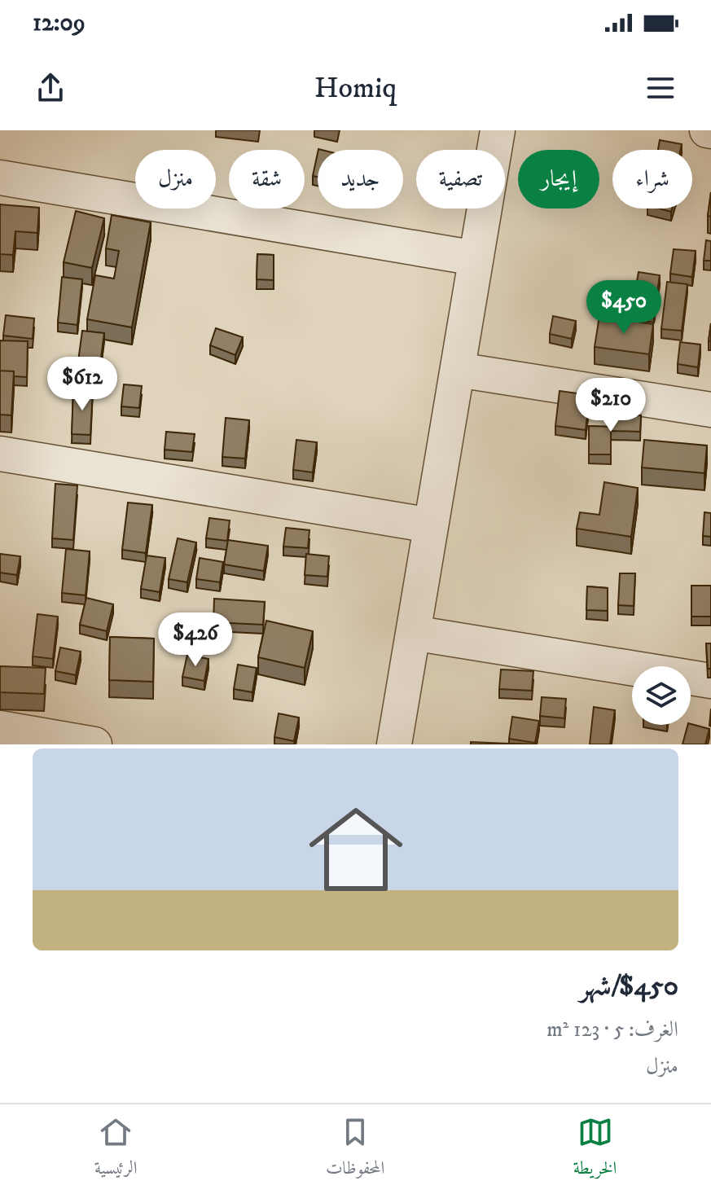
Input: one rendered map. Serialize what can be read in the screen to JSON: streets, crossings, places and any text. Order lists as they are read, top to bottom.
{
  "page": {
    "status": "12:09",
    "header": "Homiq",
    "chip": [
      "شراء",
      "إيجار",
      "تصفية",
      "جديد",
      "شقة",
      "منزل"
    ],
    "price": [
      "$450",
      "$612",
      "$210",
      "$426"
    ],
    "list": [
      {
        "name": "$450/شهر",
        "note": "الغرف: 5 · 123 m² · منزل"
      }
    ],
    "tabs": ["الخريطة", "المحفوظات", "الرئيسية"]
  }
}
